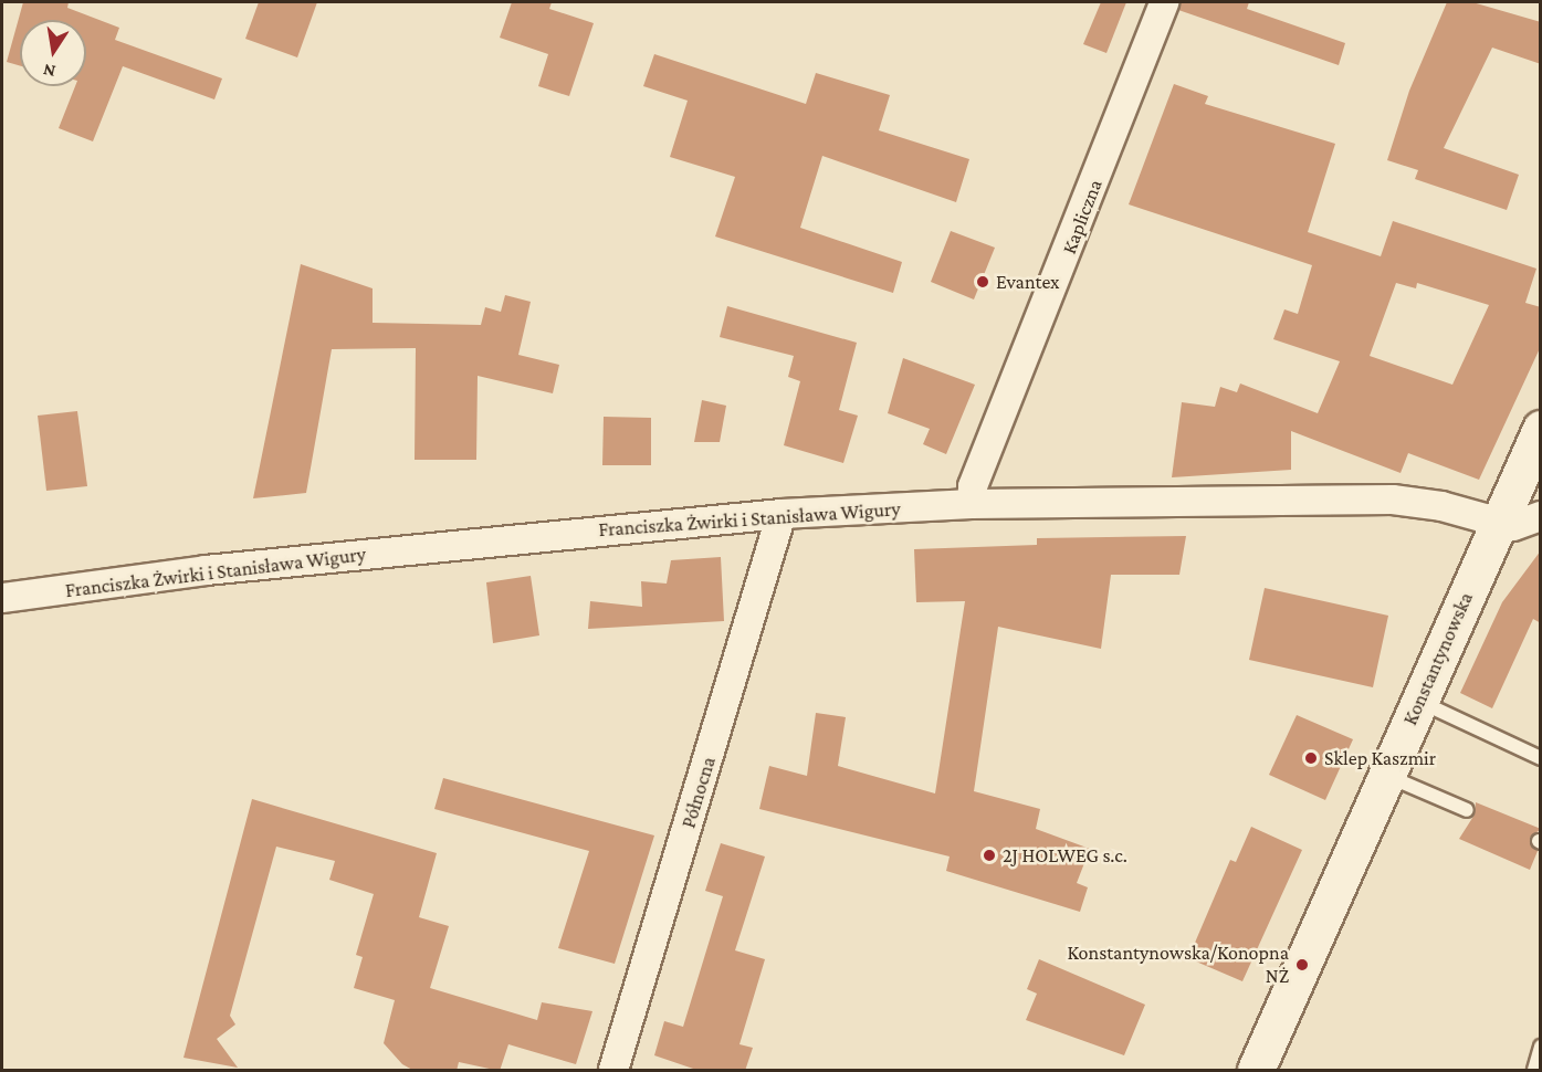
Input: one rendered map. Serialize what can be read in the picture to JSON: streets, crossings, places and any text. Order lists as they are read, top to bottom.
{
  "streets": {
    "street": [
      "Kapliczna",
      "Franciszka Żwirki i Stanisława Wigury",
      "Konstantynowska",
      "Północna"
    ]
  },
  "crossings": [
    ["Kapliczna", "Franciszka Żwirki i Stanisława Wigury"],
    ["Franciszka Żwirki i Stanisława Wigury", "Konstantynowska"],
    ["Franciszka Żwirki i Stanisława Wigury", "Północna"]
  ],
  "places": [
    "Evantex",
    "Sklep Kaszmir",
    "2J HOLWEG s.c.",
    "Konstantynowska/Konopna NŻ"
  ],
  "north": "bottom"
}
